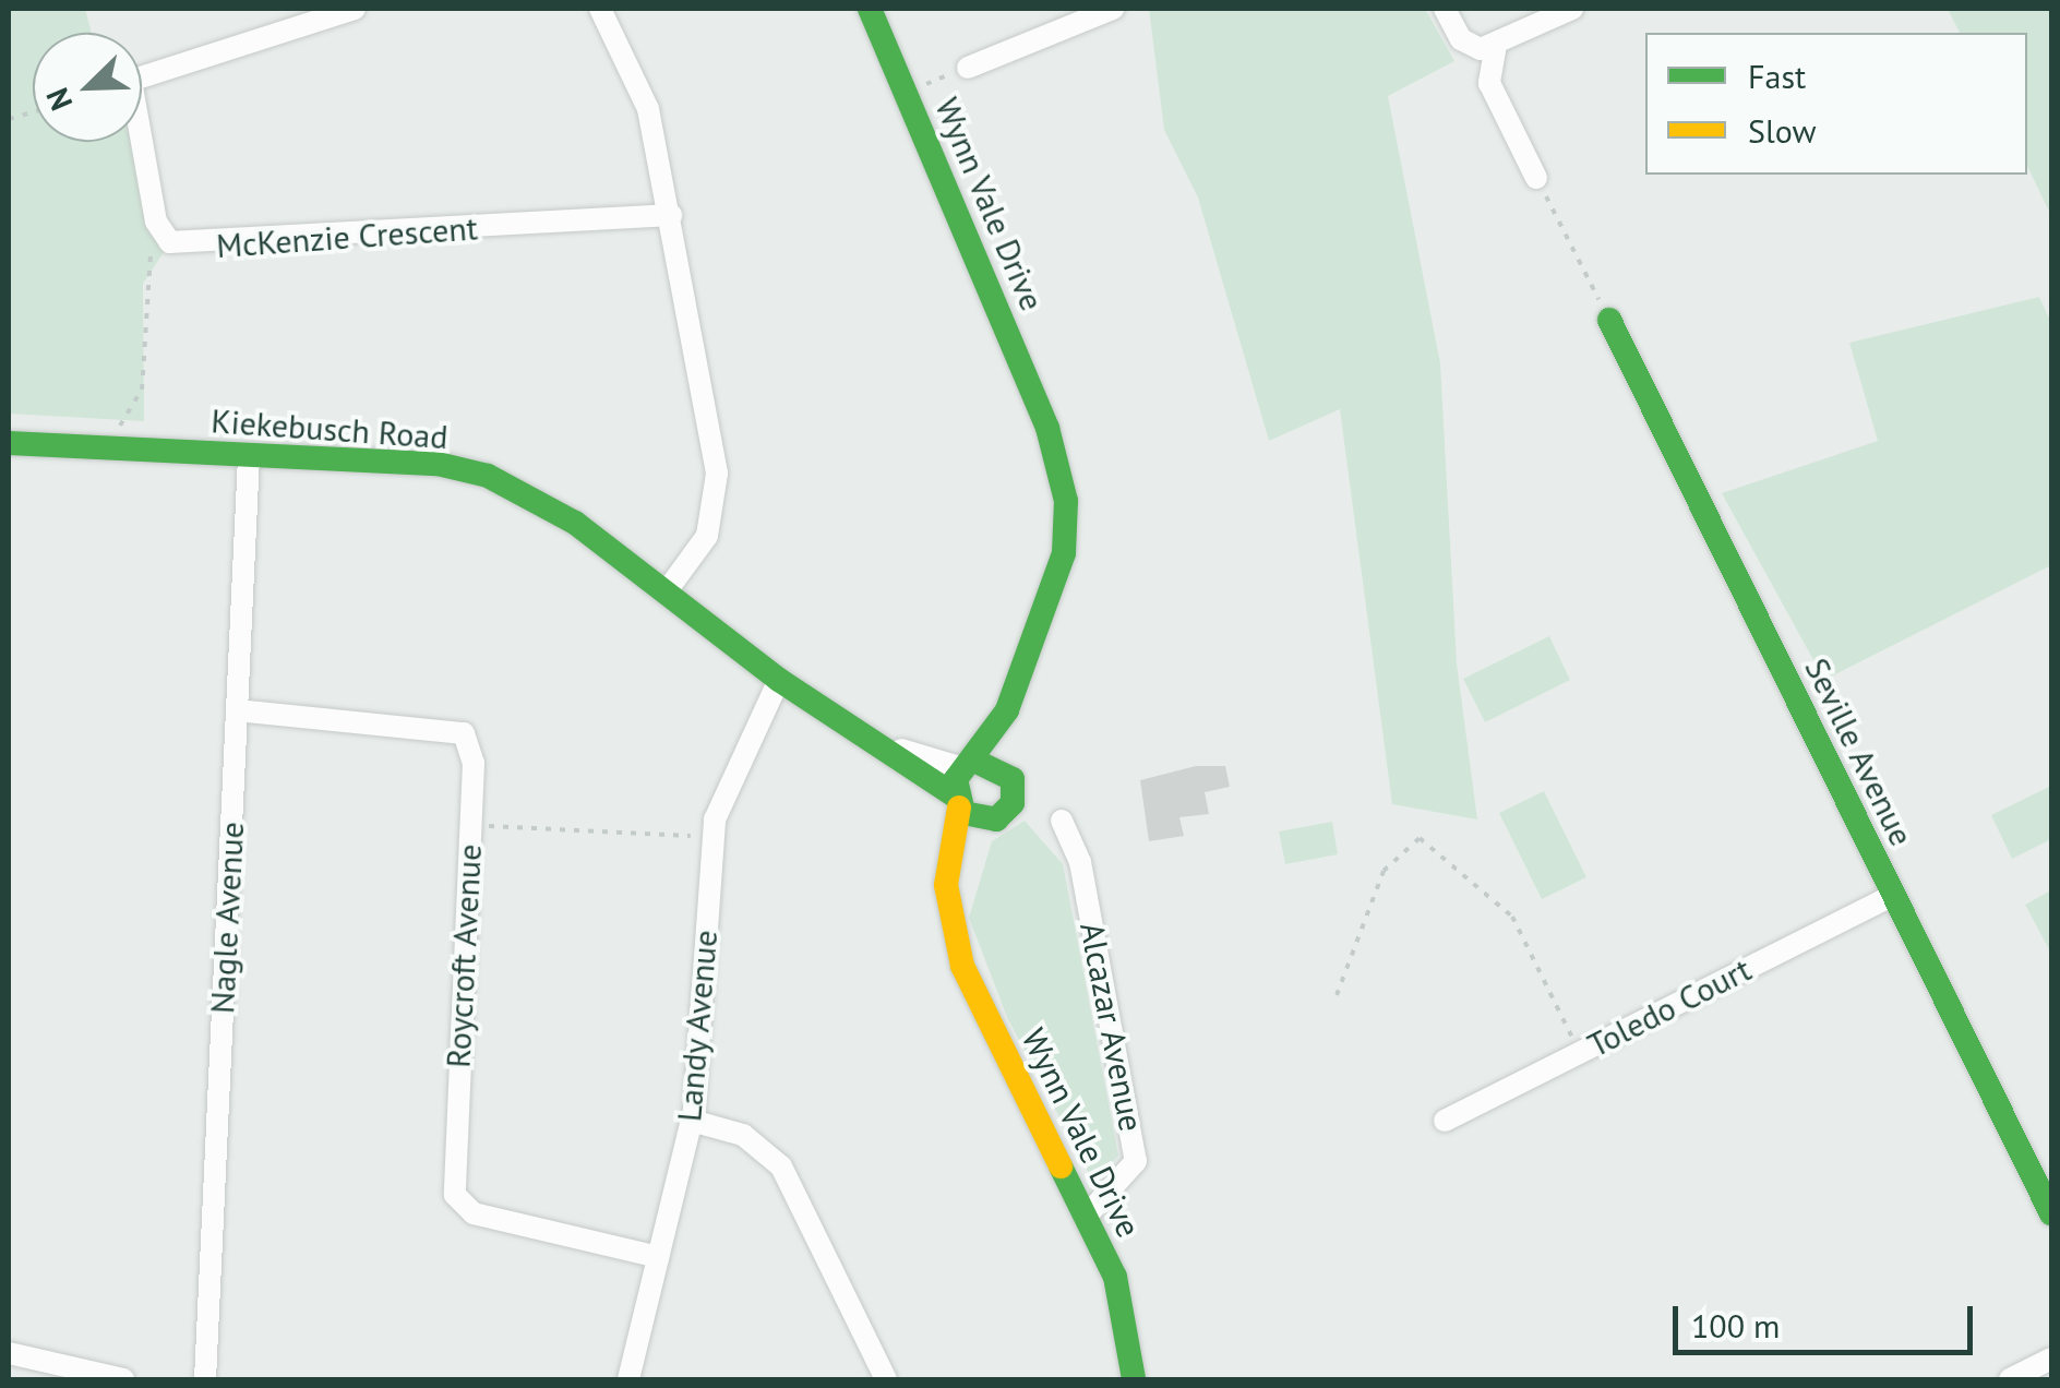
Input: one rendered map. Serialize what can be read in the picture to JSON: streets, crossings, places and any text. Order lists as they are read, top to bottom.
{
  "streets": {
    "main road": ["Wynn Vale Drive", "Kiekebusch Road", "Seville Avenue"],
    "street": [
      "McKenzie Crescent",
      "Nagle Avenue",
      "Roycroft Avenue",
      "Toledo Court",
      "Landy Avenue",
      "Alcazar Avenue"
    ]
  },
  "crossings": [
    ["Wynn Vale Drive", "Kiekebusch Road"],
    ["Wynn Vale Drive", "Alcazar Avenue"],
    ["Kiekebusch Road", "Nagle Avenue"],
    ["Kiekebusch Road", "Landy Avenue"],
    ["Seville Avenue", "Toledo Court"],
    ["Nagle Avenue", "Roycroft Avenue"],
    ["Roycroft Avenue", "Landy Avenue"]
  ],
  "legend": ["Fast", "Slow"],
  "scale_bar": "100 m",
  "north": "bottom left"
}
